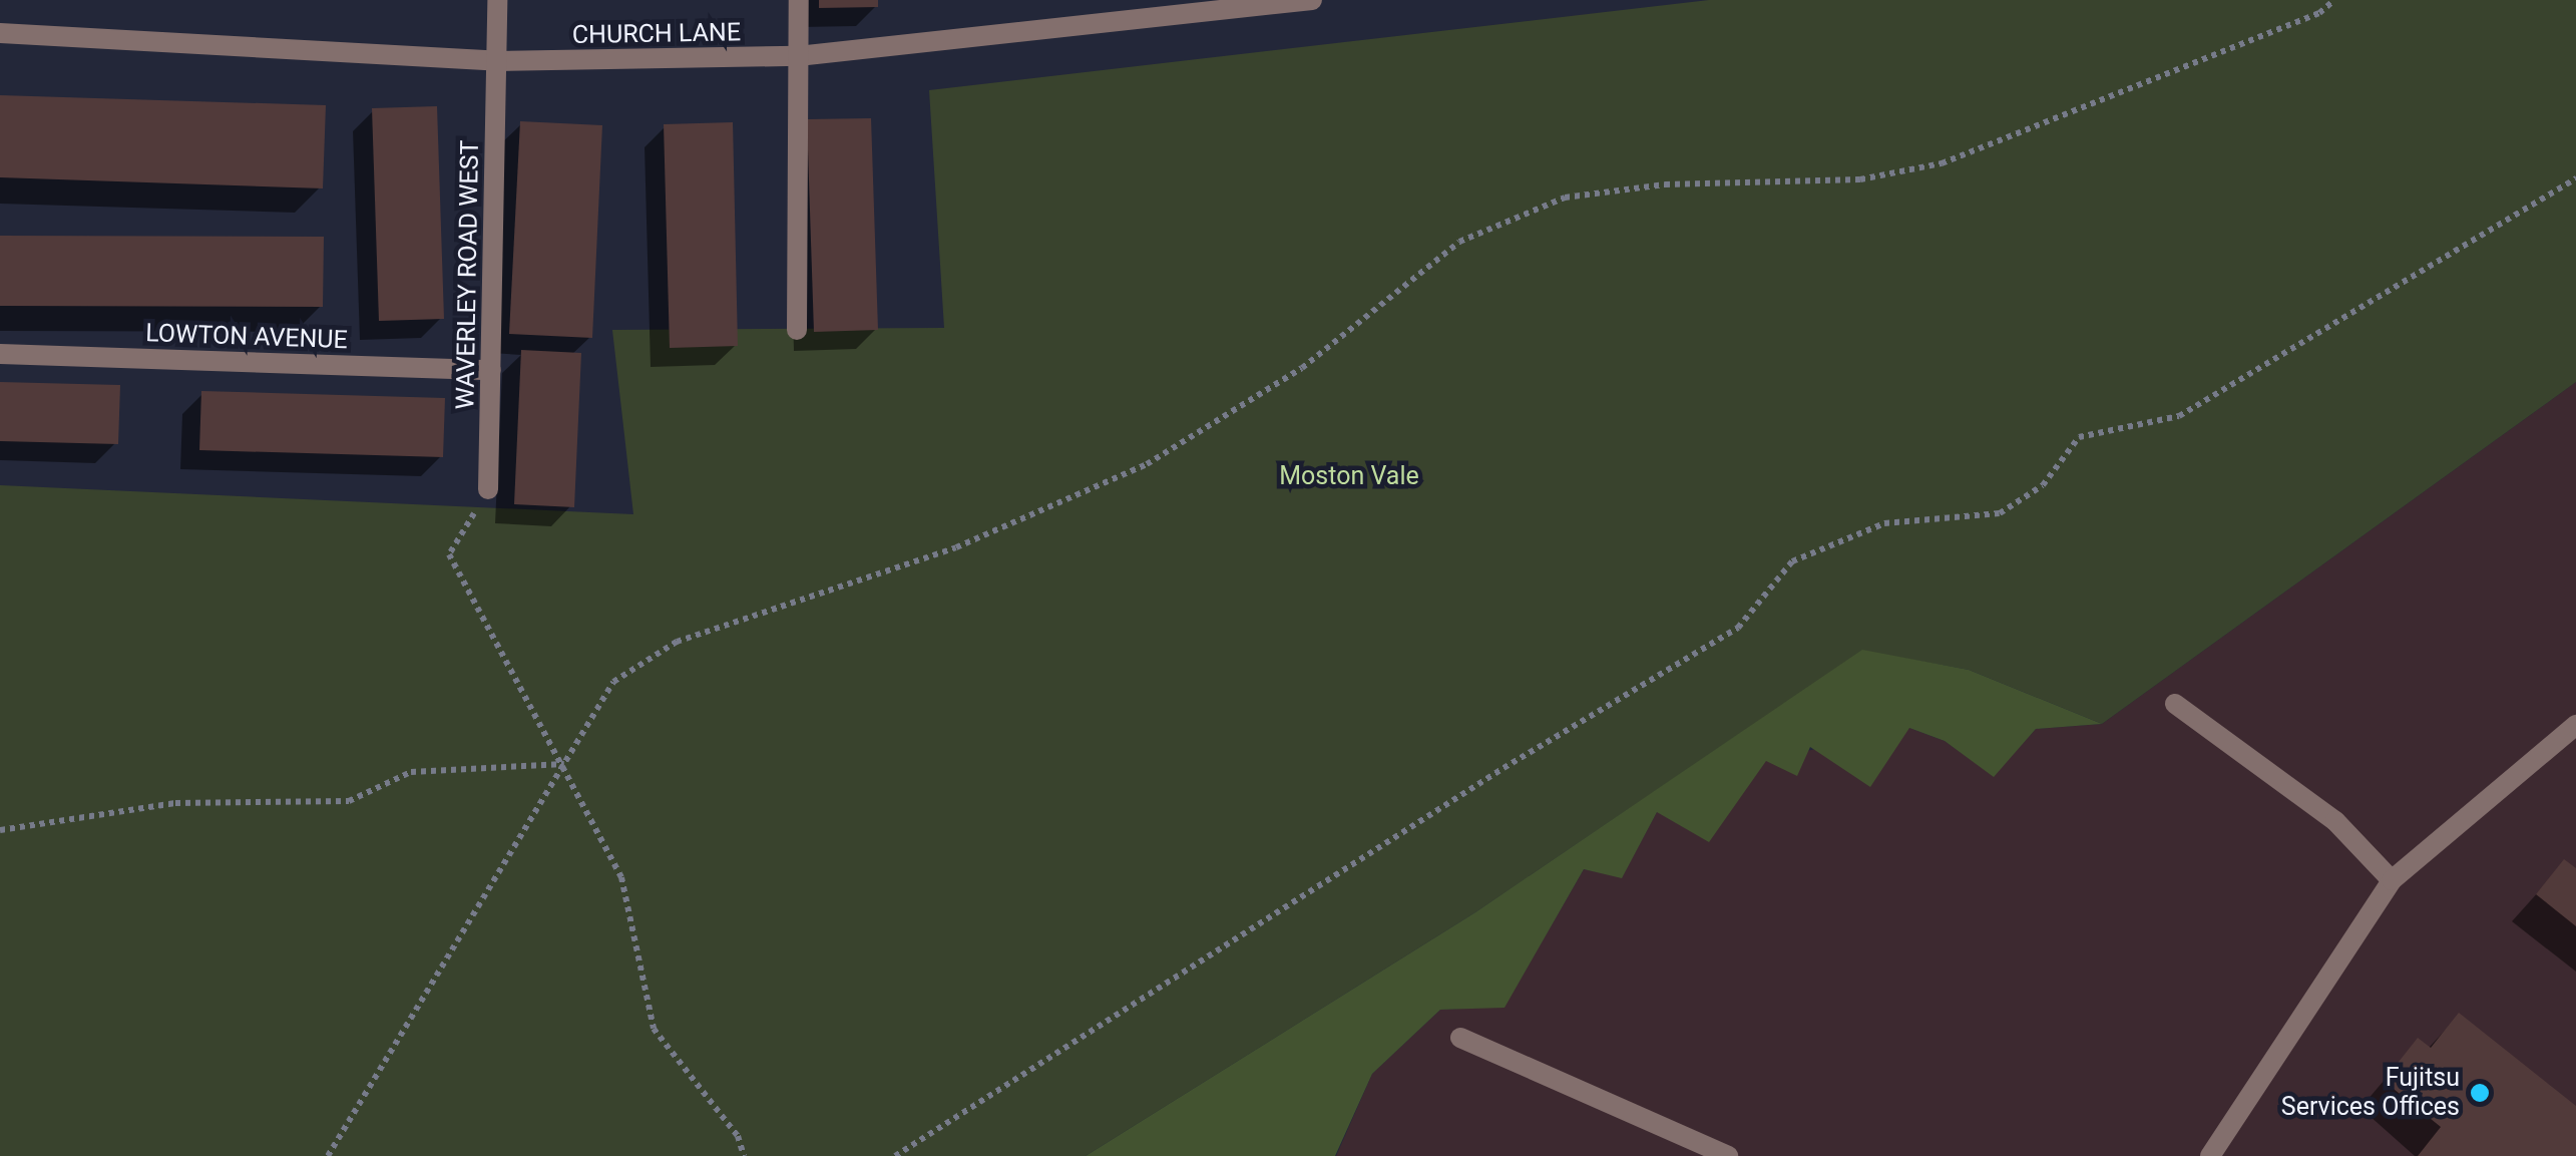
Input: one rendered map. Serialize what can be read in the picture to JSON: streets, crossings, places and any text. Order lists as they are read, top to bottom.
{
  "streets": {
    "street": ["CHURCH LANE", "WAVERLEY ROAD WEST", "LOWTON AVENUE"]
  },
  "crossings": [
    ["CHURCH LANE", "WAVERLEY ROAD WEST"],
    ["WAVERLEY ROAD WEST", "LOWTON AVENUE"]
  ],
  "parks": ["Moston Vale"],
  "places": ["Fujitsu Services Offices"]
}
